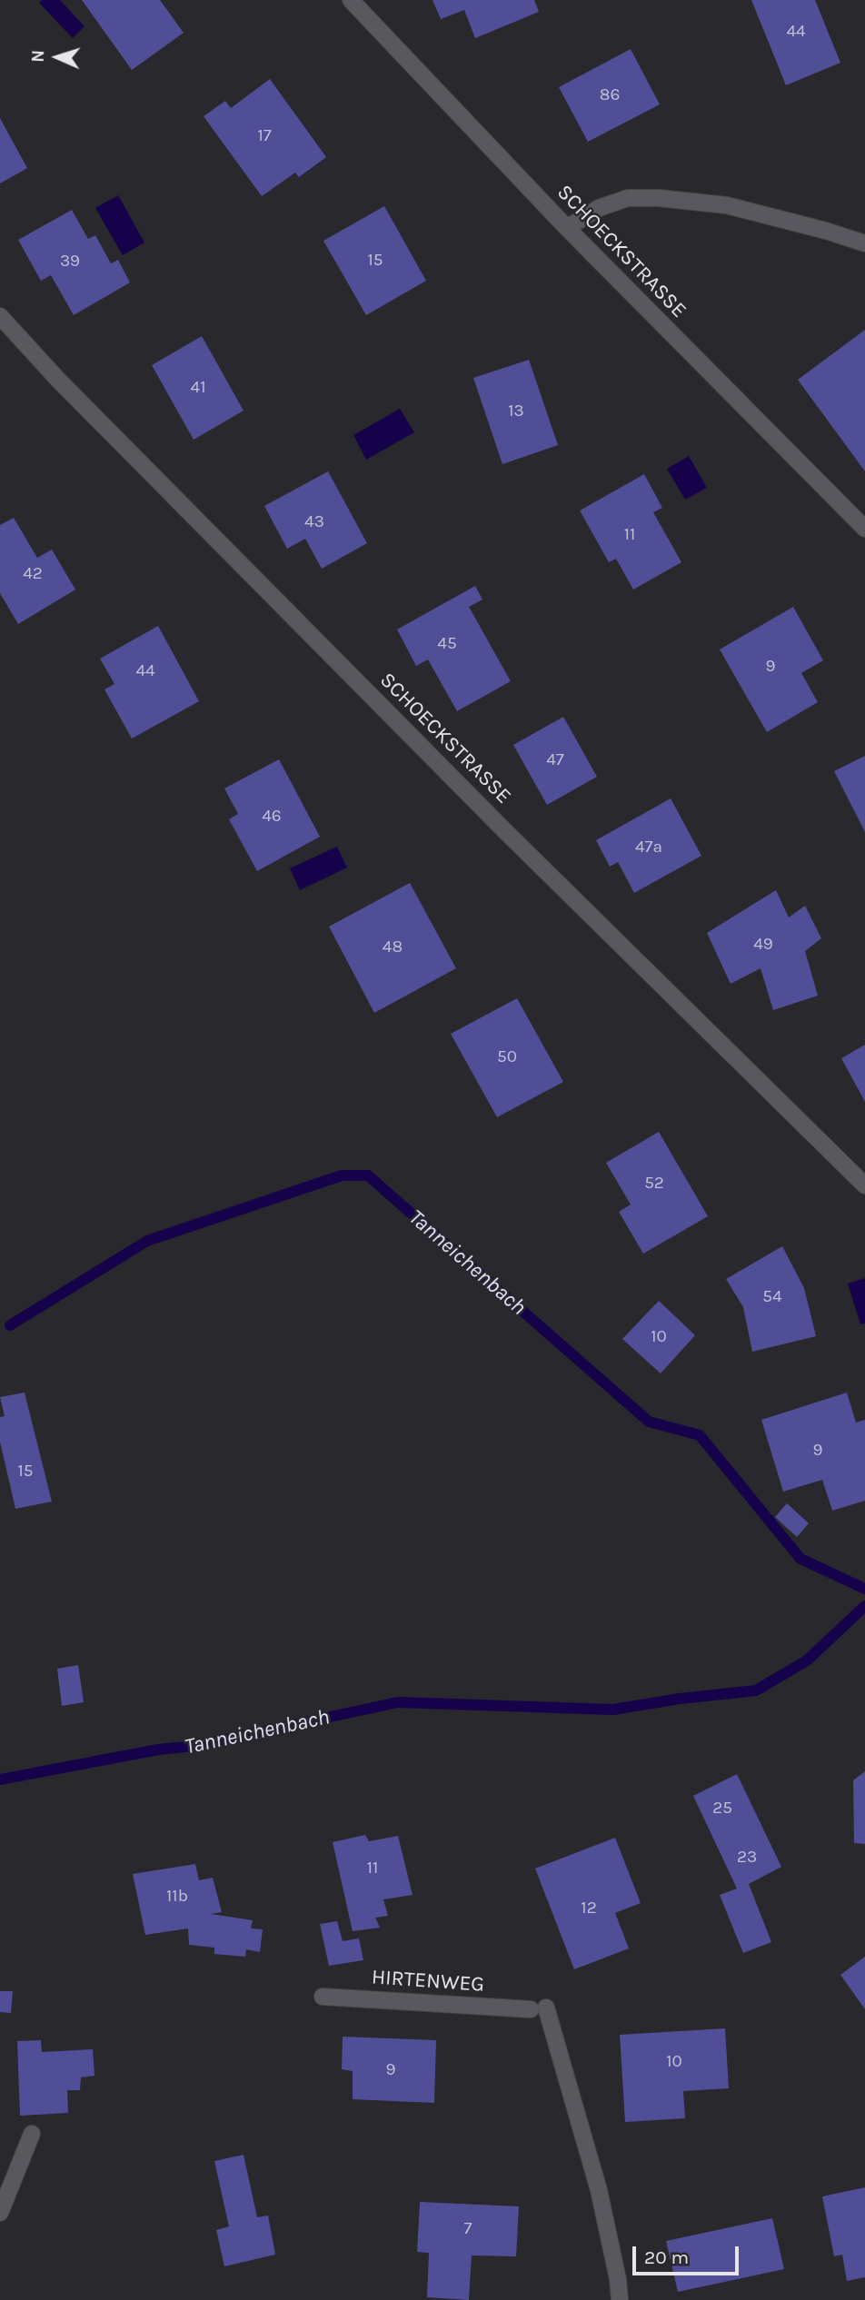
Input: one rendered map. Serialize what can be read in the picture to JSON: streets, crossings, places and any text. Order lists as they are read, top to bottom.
{
  "streets": {
    "street": ["SCHOECKSTRASSE", "HIRTENWEG"]
  },
  "water": ["Tanneichenbach"],
  "house_numbers": [
    "44",
    "86",
    "17",
    "15",
    "39",
    "41",
    "13",
    "43",
    "11",
    "42",
    "45",
    "9",
    "44",
    "47",
    "46",
    "47a",
    "49",
    "48",
    "50",
    "52",
    "54",
    "10",
    "9",
    "15",
    "25",
    "23",
    "11",
    "11b",
    "12",
    "10",
    "9",
    "7"
  ],
  "scale_bar": "20 m",
  "north": "left"
}
